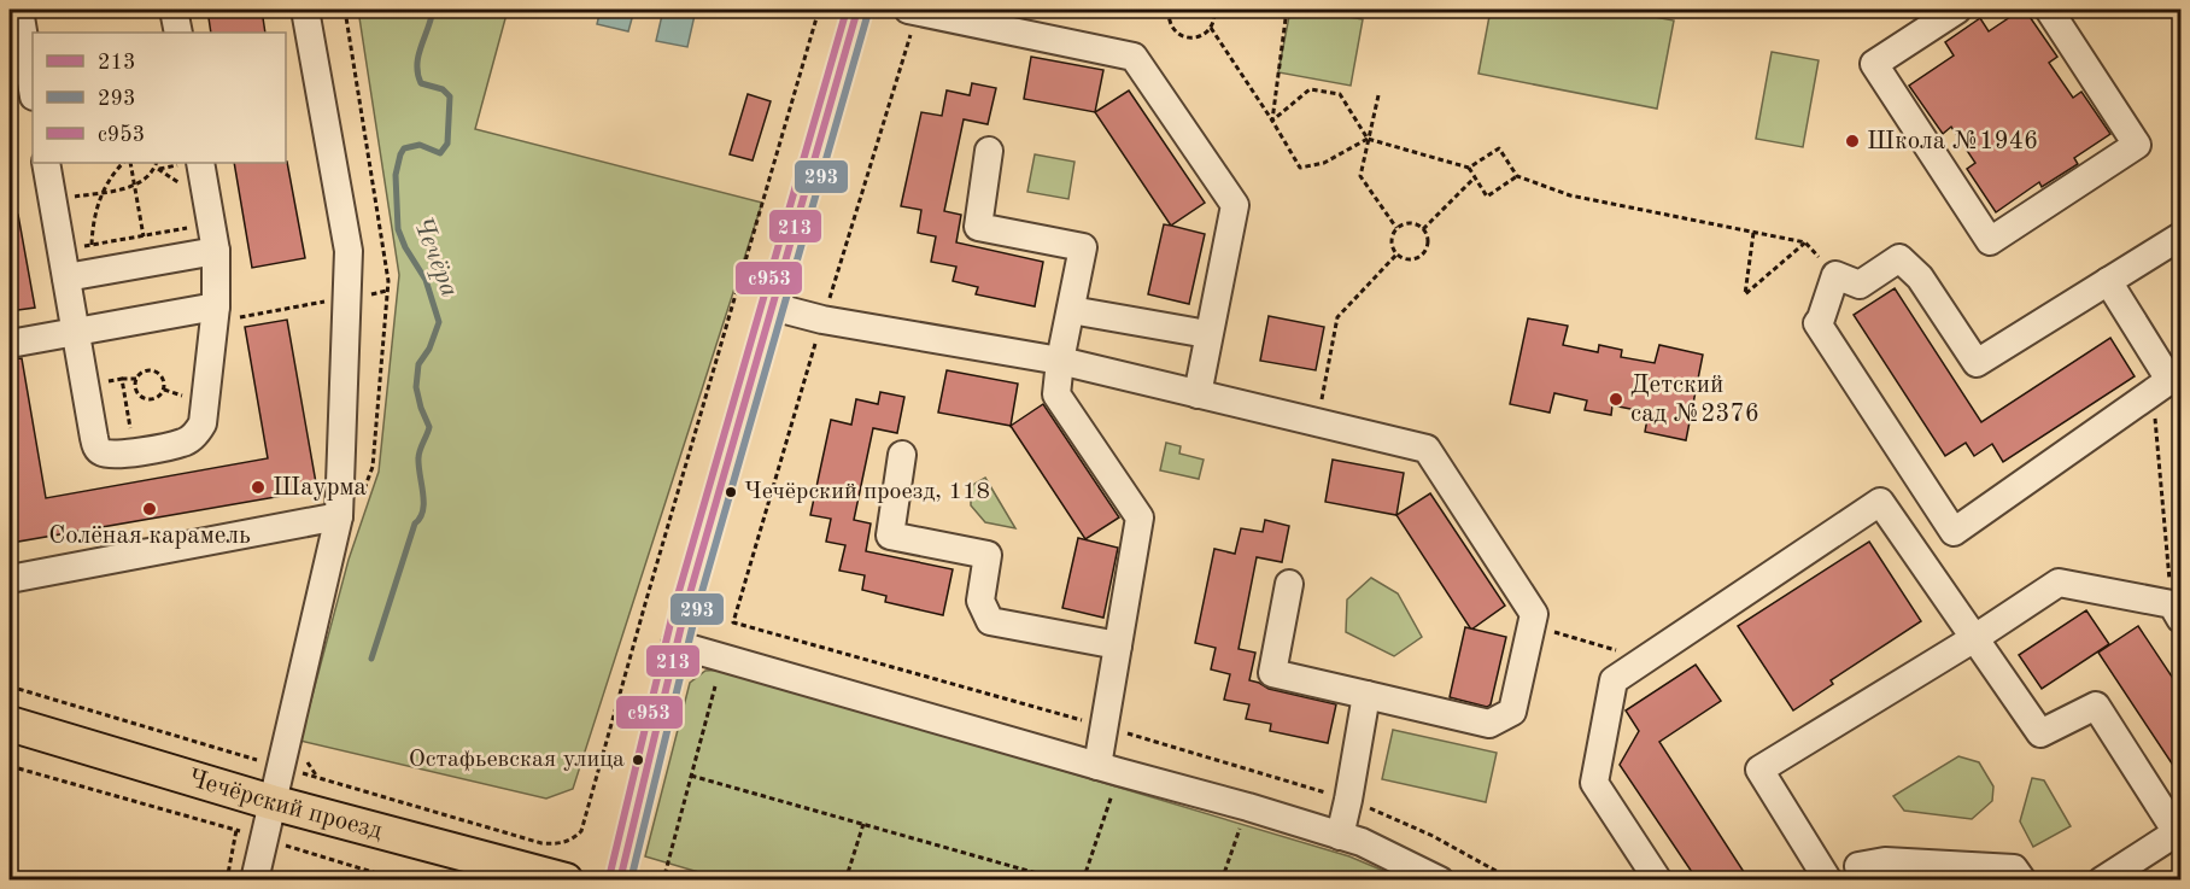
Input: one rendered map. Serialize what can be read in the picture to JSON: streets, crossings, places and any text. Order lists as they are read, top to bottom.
{
  "streets": {
    "main road": ["Чечёрский проезд"]
  },
  "water": ["Чечёра"],
  "places": [
    "Школа №1946",
    "Детский сад №2376",
    "Шаурма",
    "Чечёрский проезд, 118",
    "Солёная карамель",
    "Остафьевская улица"
  ],
  "lines": ["transit line 213", "transit line с953", "transit line 293"],
  "legend": ["213", "293", "с953"]
}
